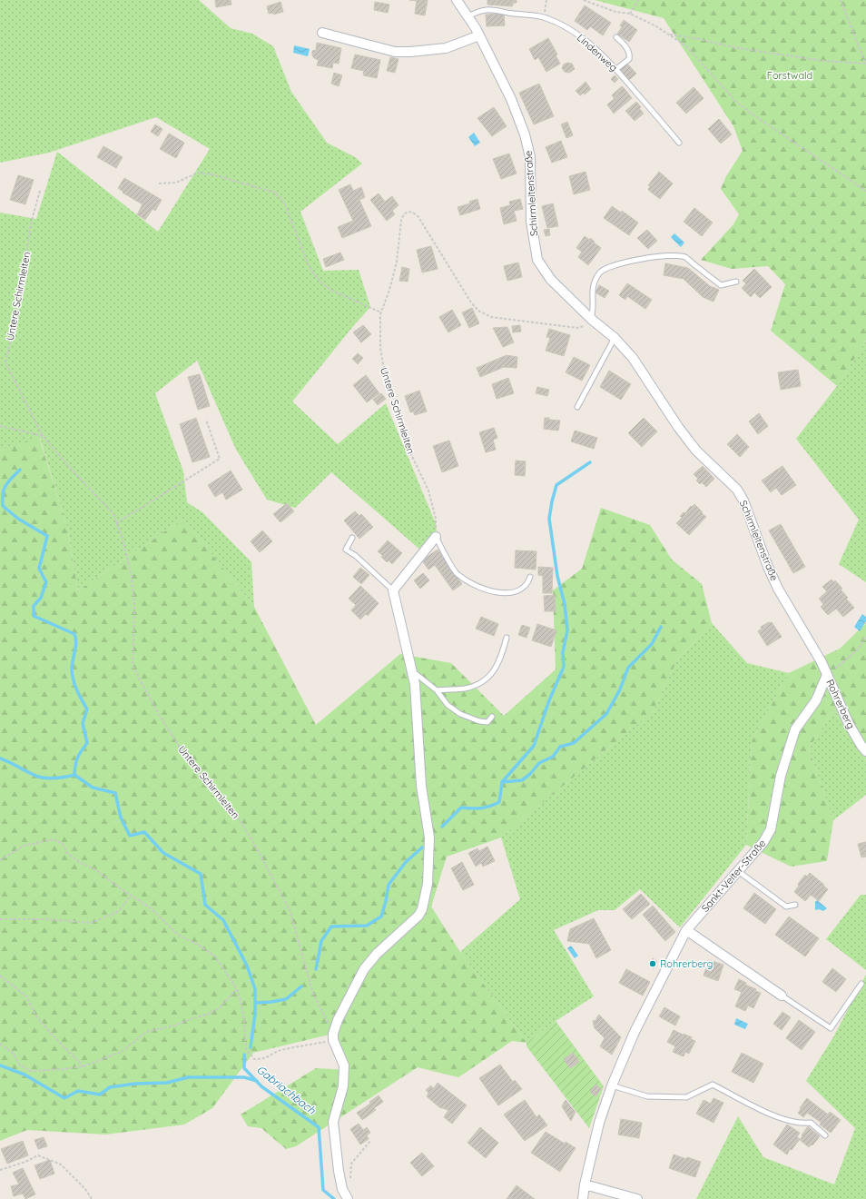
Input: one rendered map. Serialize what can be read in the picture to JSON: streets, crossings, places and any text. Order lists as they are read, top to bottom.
{
  "streets": {
    "street": ["Schirmleitenstraße", "Rohrerberg", "Sankt-Veiter-Straße"],
    "lane": ["Lindenweg"],
    "path": ["Untere Schirmleiten"]
  },
  "crossings": [
    ["Lindenweg", "Schirmleitenstraße"],
    ["Schirmleitenstraße", "Untere Schirmleiten"],
    ["Schirmleitenstraße", "Rohrerberg"],
    ["Schirmleitenstraße", "Sankt-Veiter-Straße"],
    ["Rohrerberg", "Sankt-Veiter-Straße"]
  ],
  "water": ["Gabriachbach"],
  "parks": ["Forstwald"],
  "places": ["Rohrerberg"]
}
